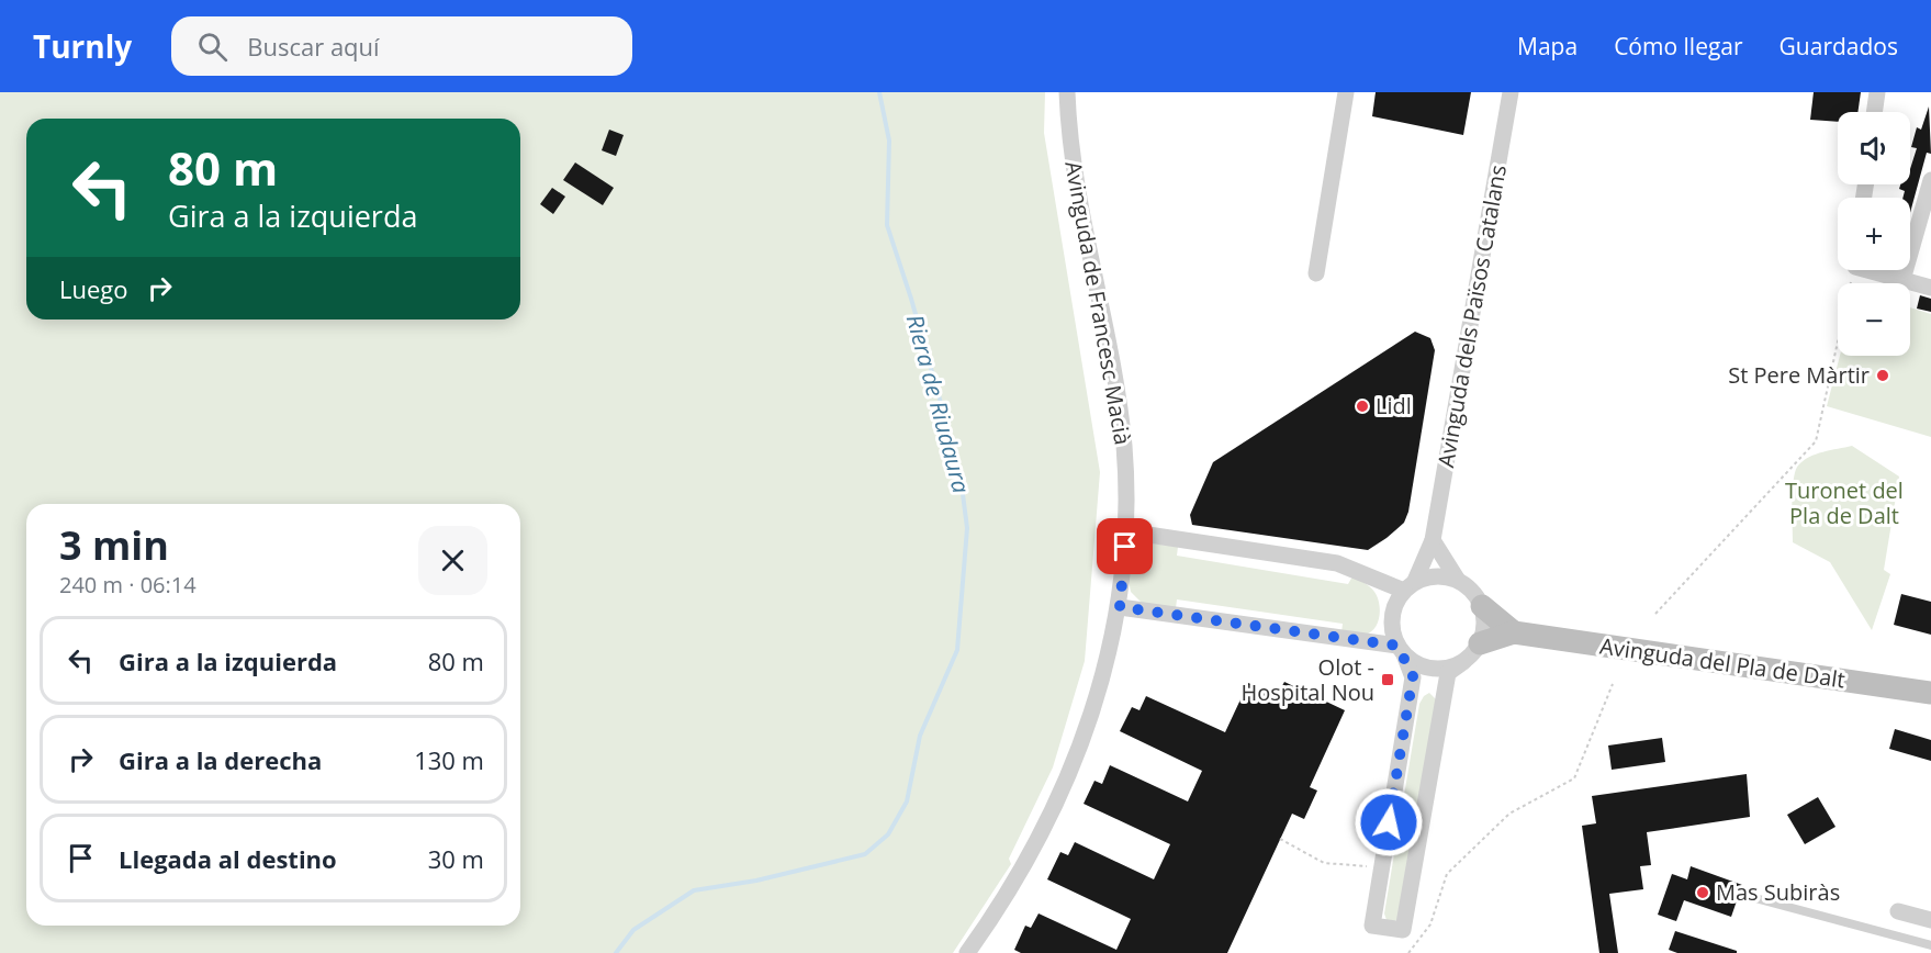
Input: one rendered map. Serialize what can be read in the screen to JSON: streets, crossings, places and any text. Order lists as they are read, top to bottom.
{
  "streets": {
    "street": ["Avinguda de Francesc Macià", "Avinguda dels Països Catalans", "Avinguda del Pla de Dalt"]
  },
  "crossings": [
    ["Avinguda dels Països Catalans", "Avinguda del Pla de Dalt"]
  ],
  "water": ["Riera de Riudaura"],
  "parks": ["Turonet del Pla de Dalt"],
  "places": {
    "other": ["St Pere Màrtir", "Lidl", "Mas Subiràs"],
    "transit": ["Olot - Hospital Nou"]
  },
  "page": {
    "header": "Turnly",
    "search": "Buscar aquí",
    "nav": ["Mapa", "Cómo llegar", "Guardados"],
    "map_buttons": ["+", "−"],
    "turn": ["80 m", "Gira a la izquierda"],
    "then": "Luego",
    "heading": ["3 min", "240 m · 06:14"],
    "list": [
      {
        "name": "Gira a la izquierda",
        "value": "80 m"
      },
      {
        "name": "Gira a la derecha",
        "value": "130 m"
      },
      {
        "name": "Llegada al destino",
        "value": "30 m"
      }
    ]
  }
}
